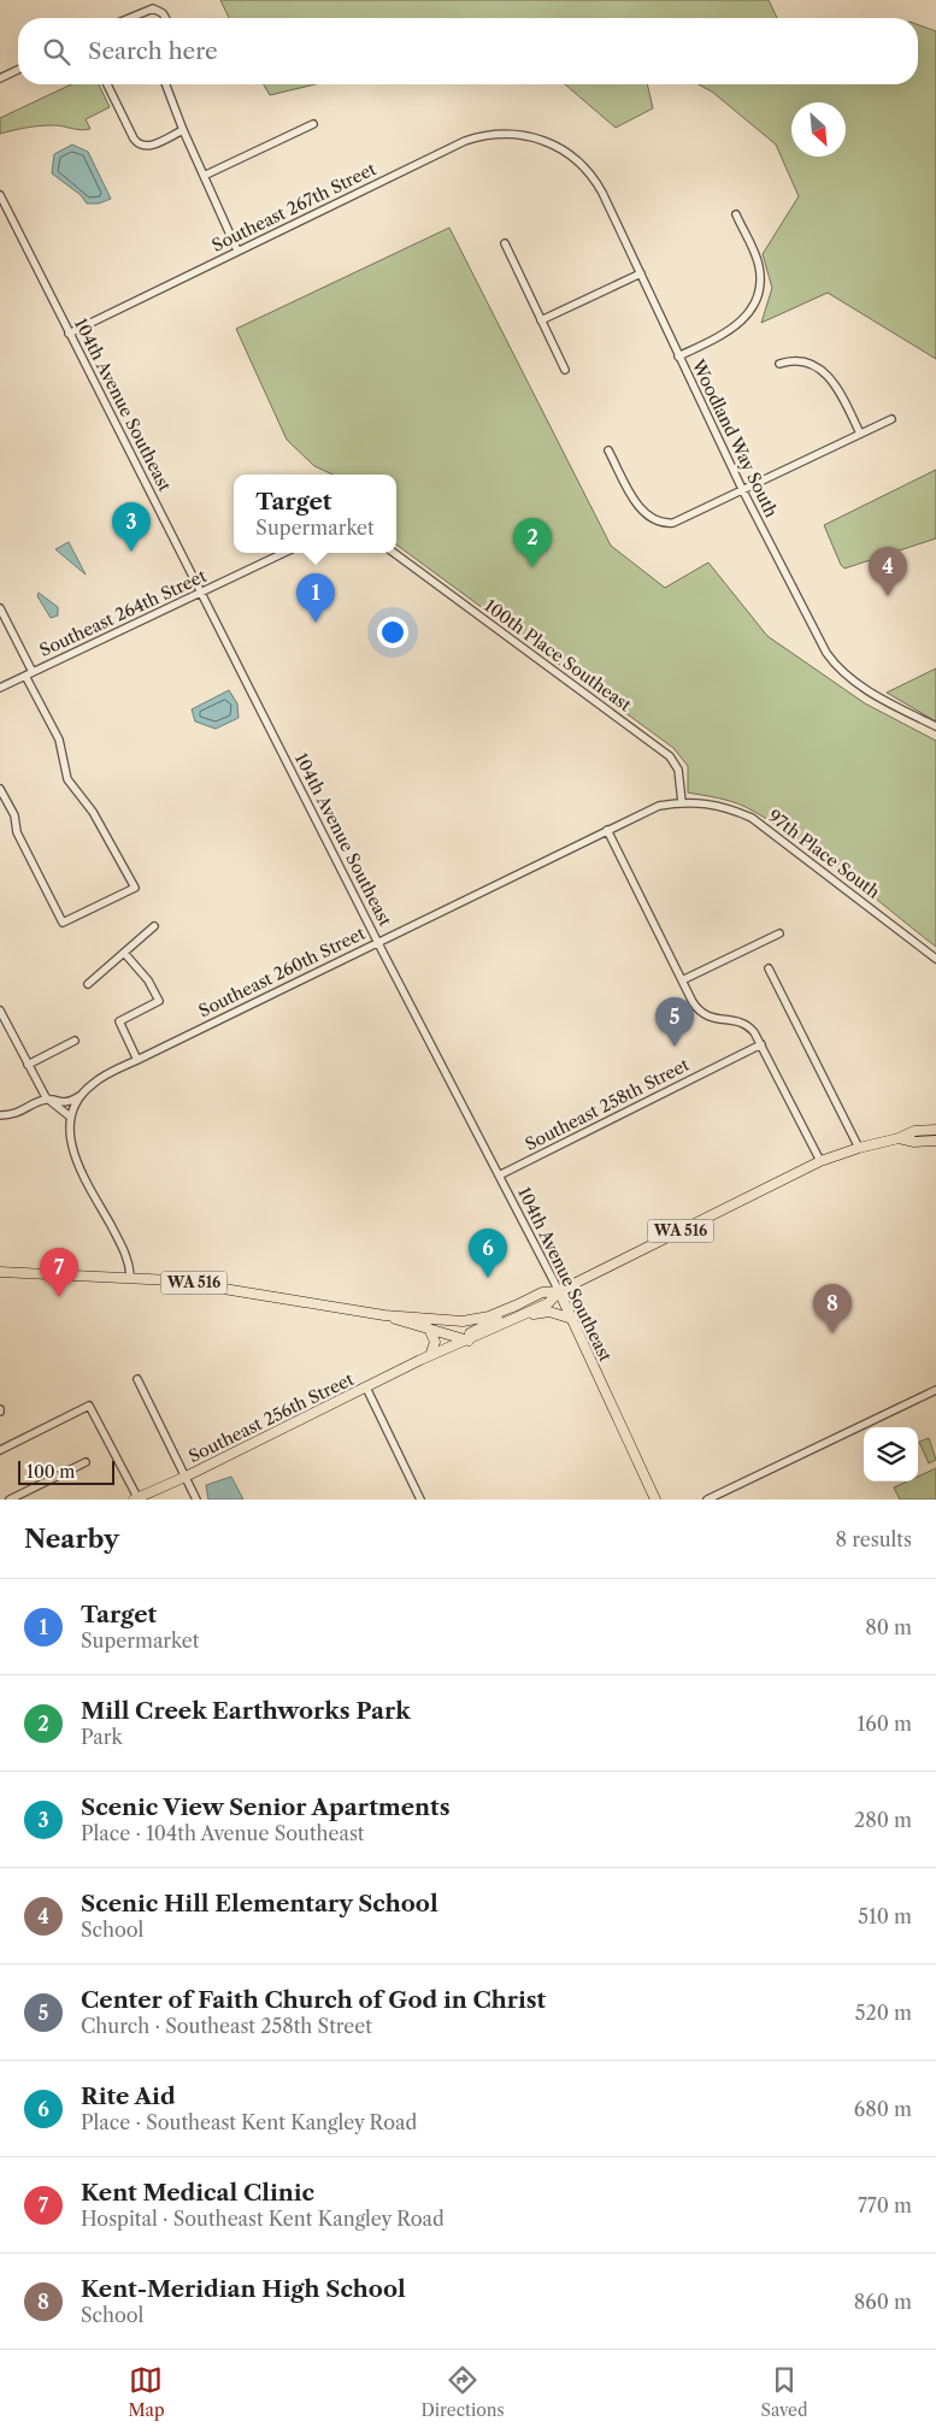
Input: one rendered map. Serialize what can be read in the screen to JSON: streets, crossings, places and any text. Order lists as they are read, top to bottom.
{
  "streets": {
    "main road": ["104th Avenue Southeast", "WA 516", "Southeast 256th Street"],
    "street": [
      "Southeast 267th Street",
      "Woodland Way South",
      "Southeast 264th Street",
      "100th Place Southeast",
      "97th Place South",
      "Southeast 260th Street",
      "Southeast 258th Street"
    ]
  },
  "crossings": [
    ["Southeast 267th Street", "104th Avenue Southeast"],
    ["Southeast 267th Street", "Woodland Way South"],
    ["104th Avenue Southeast", "Southeast 264th Street"],
    ["104th Avenue Southeast", "Southeast 260th Street"],
    ["104th Avenue Southeast", "Southeast 258th Street"],
    ["104th Avenue Southeast", "Southeast 256th Street"],
    ["100th Place Southeast", "97th Place South"],
    ["100th Place Southeast", "Southeast 260th Street"],
    ["97th Place South", "Southeast 260th Street"],
    ["WA 516", "Southeast 256th Street"]
  ],
  "scale_bar": "100 m",
  "north": "bottom right",
  "page": {
    "search": "Search here",
    "popup": ["Target", "Supermarket"],
    "pins": [
      "3",
      "2",
      "4",
      "1",
      "5",
      "6",
      "7",
      "8"
    ],
    "scale": "100 m",
    "heading": ["Nearby", "8 results"],
    "list": [
      {
        "mark": "1",
        "name": "Target",
        "note": "Supermarket",
        "value": "80 m"
      },
      {
        "mark": "2",
        "name": "Mill Creek Earthworks Park",
        "note": "Park",
        "value": "160 m"
      },
      {
        "mark": "3",
        "name": "Scenic View Senior Apartments",
        "note": "Place · 104th Avenue Southeast",
        "value": "280 m"
      },
      {
        "mark": "4",
        "name": "Scenic Hill Elementary School",
        "note": "School",
        "value": "510 m"
      },
      {
        "mark": "5",
        "name": "Center of Faith Church of God in Christ",
        "note": "Church · Southeast 258th Street",
        "value": "520 m"
      },
      {
        "mark": "6",
        "name": "Rite Aid",
        "note": "Place · Southeast Kent Kangley Road",
        "value": "680 m"
      },
      {
        "mark": "7",
        "name": "Kent Medical Clinic",
        "note": "Hospital · Southeast Kent Kangley Road",
        "value": "770 m"
      },
      {
        "mark": "8",
        "name": "Kent-Meridian High School",
        "note": "School",
        "value": "860 m"
      }
    ],
    "nav": ["Map", "Directions", "Saved"]
  }
}
